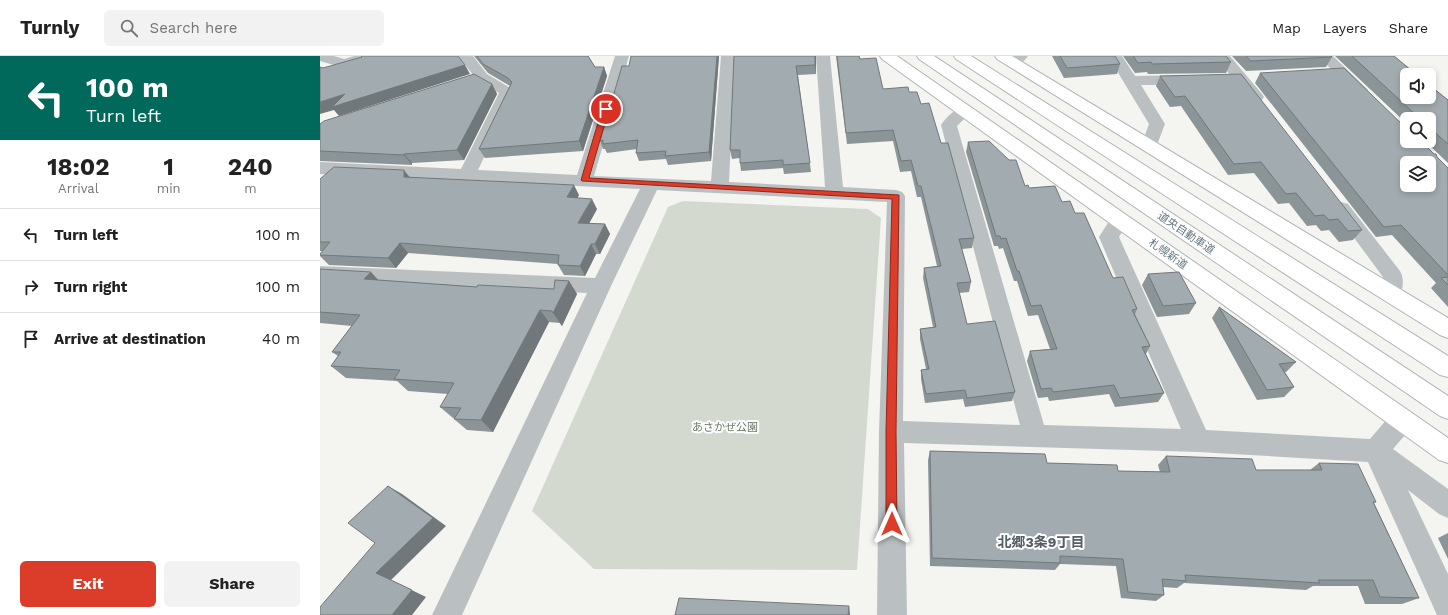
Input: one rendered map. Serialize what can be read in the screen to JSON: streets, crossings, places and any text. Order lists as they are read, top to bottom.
{
  "streets": {
    "highway": ["道央自動車道", "札幌新道"]
  },
  "districts": ["北郷3条9丁目"],
  "parks": ["あさかぜ公園"],
  "page": {
    "header": "Turnly",
    "search": "Search here",
    "nav": ["Map", "Layers", "Share"],
    "turn": ["100 m", "Turn left"],
    "eta": [
      "18:02",
      "Arrival",
      "1",
      "min",
      "240",
      "m"
    ],
    "list": [
      {
        "name": "Turn left",
        "value": "100 m"
      },
      {
        "name": "Turn right",
        "value": "100 m"
      },
      {
        "name": "Arrive at destination",
        "value": "40 m"
      }
    ],
    "buttons": ["Exit", "Share"]
  }
}
